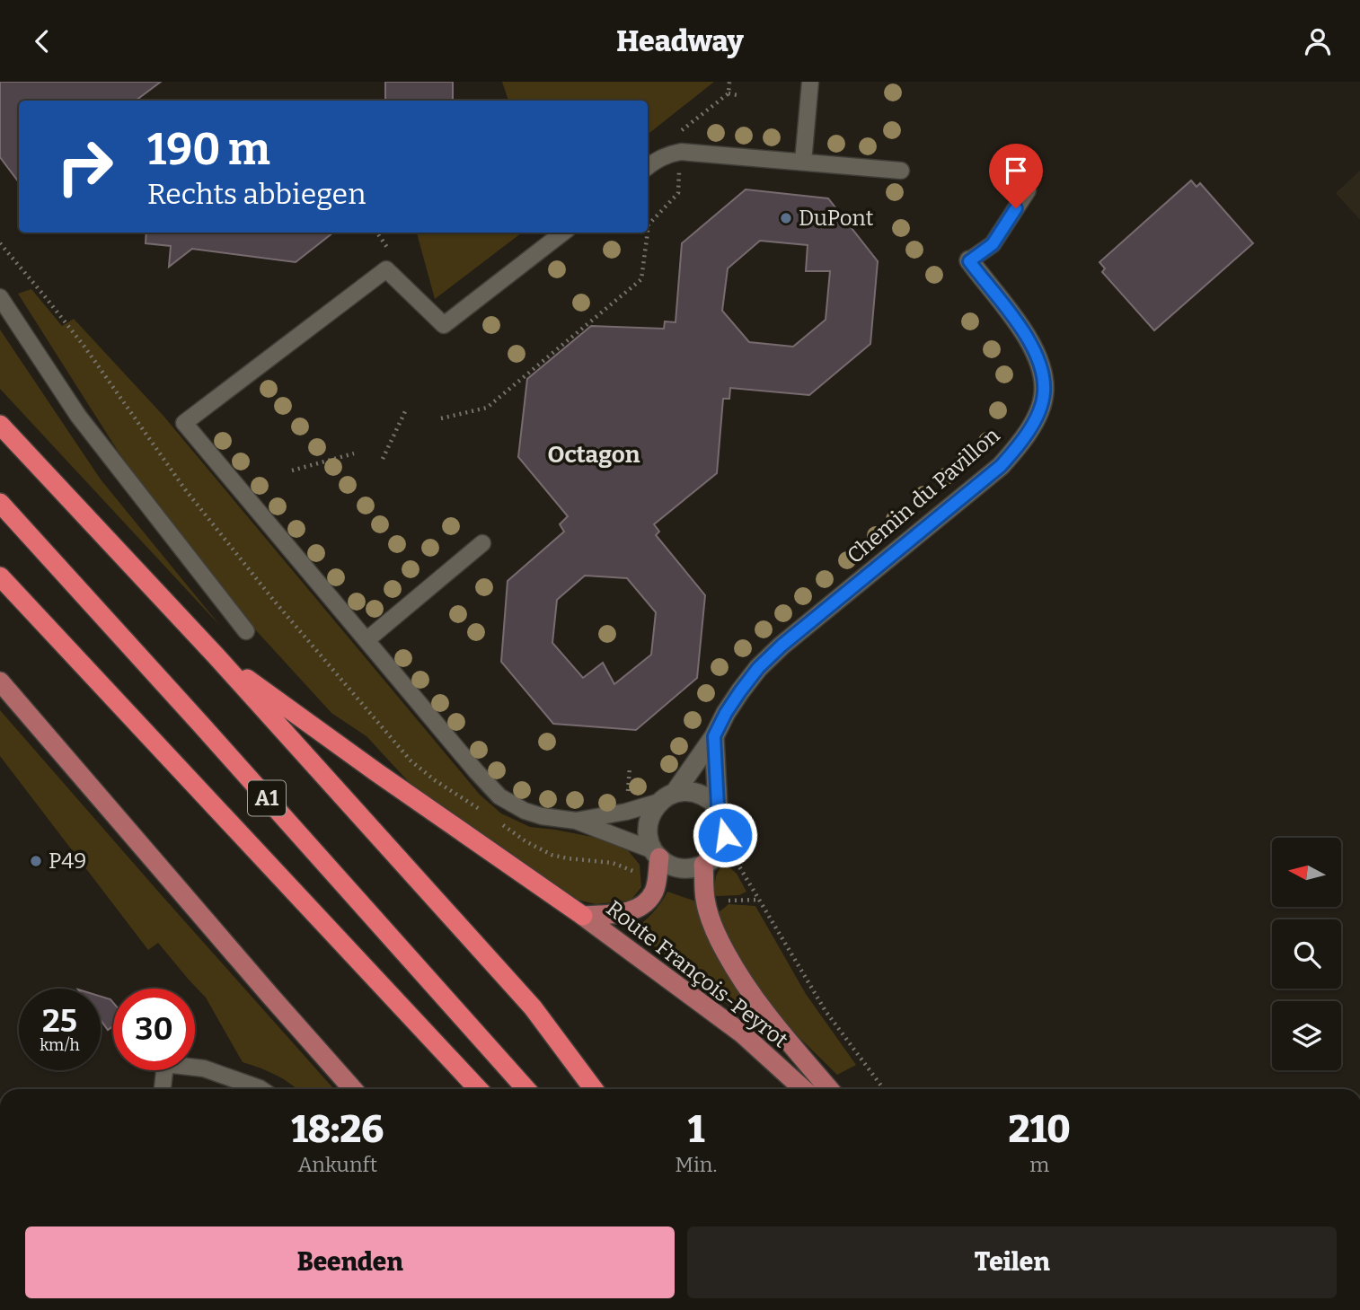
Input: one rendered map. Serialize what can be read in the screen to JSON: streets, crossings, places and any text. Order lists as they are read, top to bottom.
{
  "streets": {
    "highway": ["A1"],
    "main road": ["Route François-Peyrot"],
    "street": ["Chemin du Pavillon"]
  },
  "districts": ["Octagon"],
  "places": ["DuPont", "P49"],
  "north": "left",
  "page": {
    "header": "Headway",
    "turn": ["190 m", "Rechts abbiegen"],
    "speed": "25 km/h",
    "limit": "30",
    "eta": [
      "18:26",
      "Ankunft",
      "1",
      "Min.",
      "210",
      "m"
    ],
    "buttons": ["Beenden", "Teilen"]
  }
}
